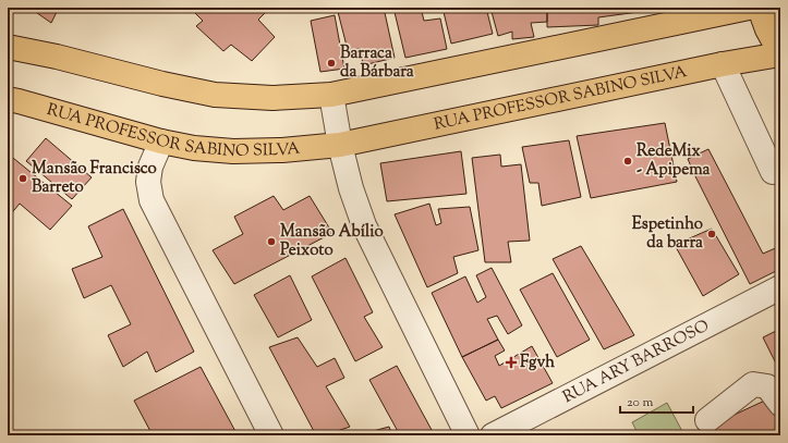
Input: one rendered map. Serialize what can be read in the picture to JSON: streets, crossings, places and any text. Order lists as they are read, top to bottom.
{
  "streets": {
    "main road": ["RUA PROFESSOR SABINO SILVA"],
    "street": ["RUA ARY BARROSO"]
  },
  "places": {
    "other": [
      "Barraca da Bárbara",
      "RedeMix - Apipema",
      "Mansão Francisco Barreto",
      "Espetinho da barra",
      "Mansão Abílio Peixoto"
    ],
    "health": ["Fgvh"]
  },
  "scale_bar": "20 m"
}
